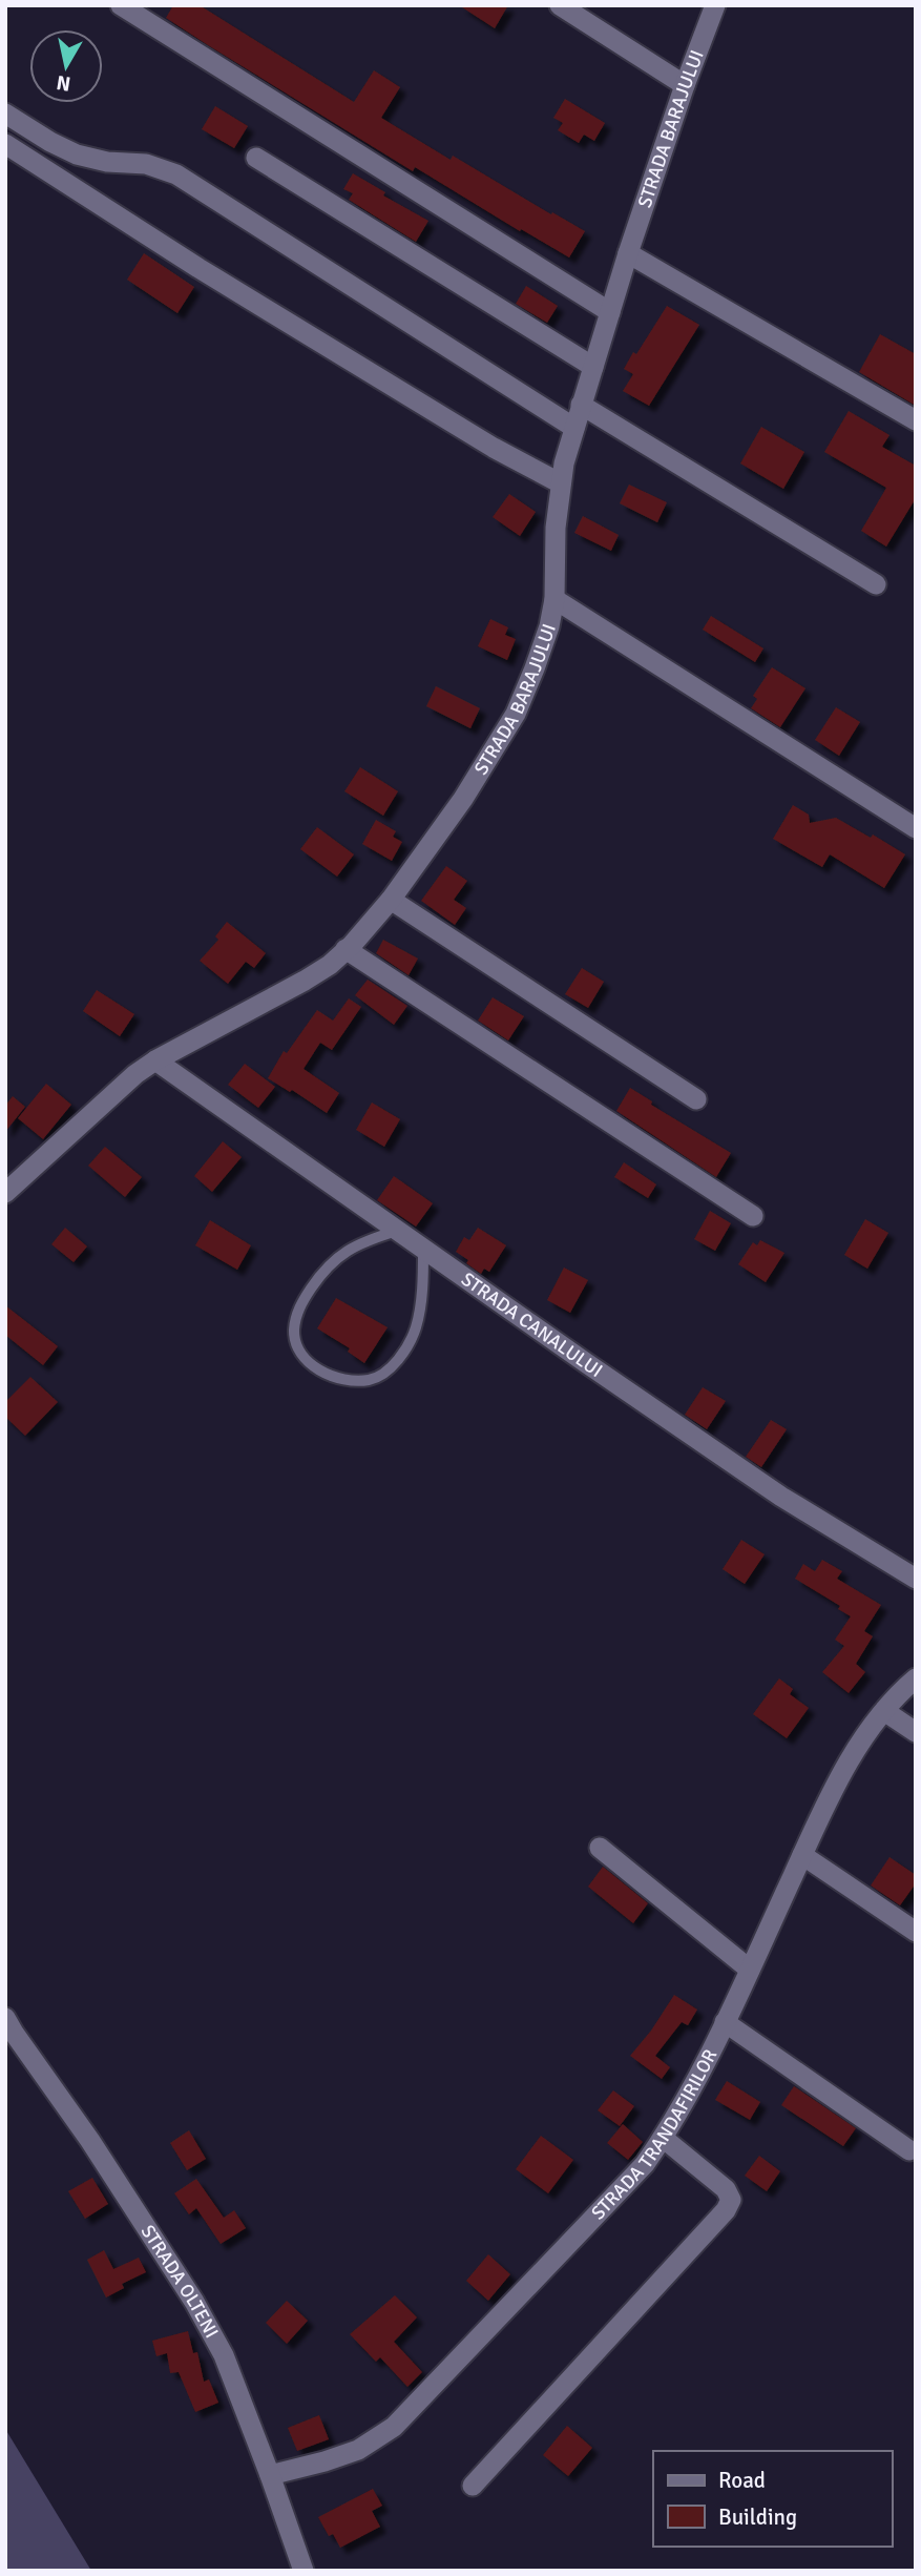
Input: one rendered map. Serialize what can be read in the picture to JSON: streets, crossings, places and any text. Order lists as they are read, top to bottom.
{
  "streets": {
    "street": [
      "STRADA BARAJULUI",
      "STRADA CANALULUI",
      "STRADA TRANDAFIRILOR",
      "STRADA OLTENI"
    ]
  },
  "crossings": [
    ["STRADA BARAJULUI", "STRADA CANALULUI"],
    ["STRADA TRANDAFIRILOR", "STRADA OLTENI"]
  ],
  "legend": ["Road", "Building"],
  "north": "bottom"
}
